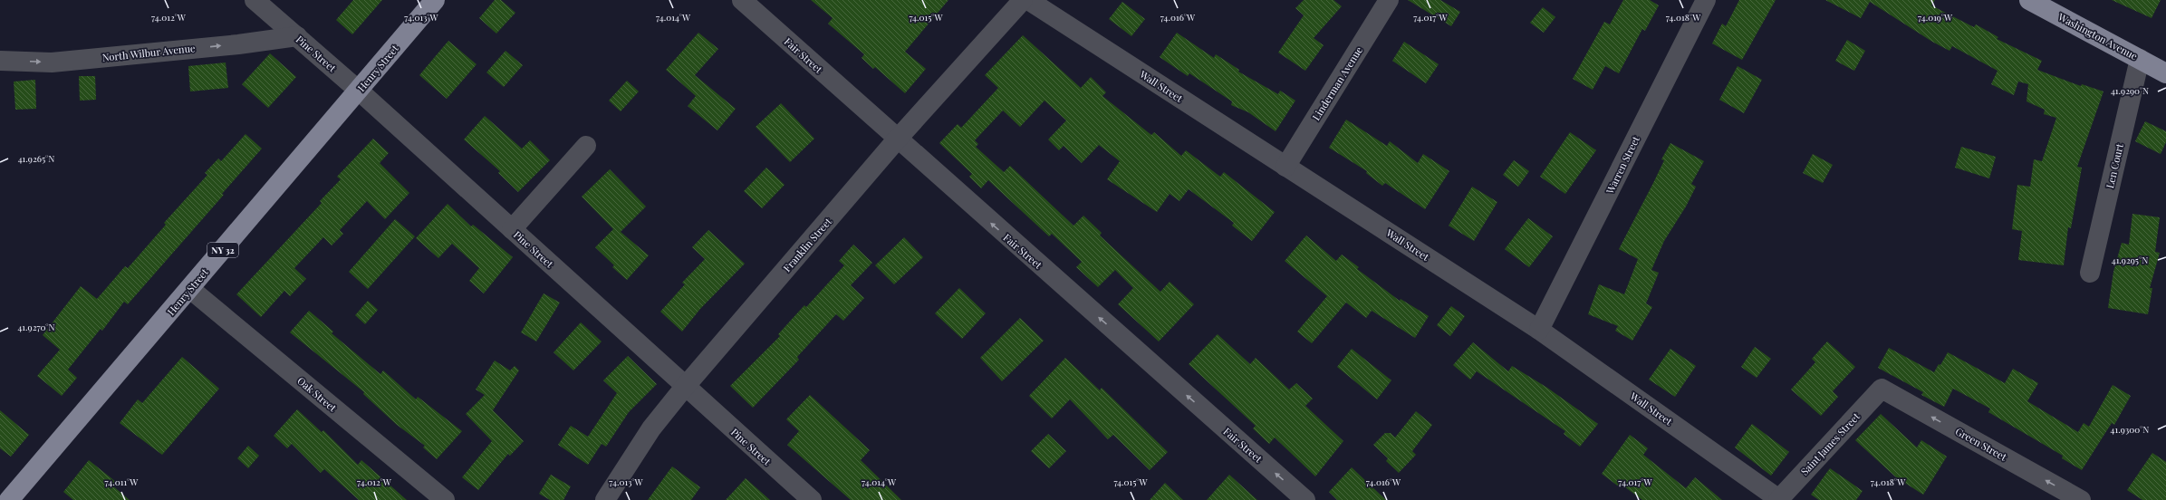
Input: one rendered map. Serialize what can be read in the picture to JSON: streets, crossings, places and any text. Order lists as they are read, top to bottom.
{
  "streets": {
    "main road": ["Washington Avenue", "Henry Street", "NY 32"],
    "street": [
      "North Wilbur Avenue",
      "Pine Street",
      "Fair Street",
      "Linderman Avenue",
      "Wall Street",
      "Warren Street",
      "Len Court",
      "Franklin Street",
      "Oak Street",
      "Saint James Street",
      "Green Street"
    ]
  },
  "crossings": [
    ["Washington Avenue", "Len Court"],
    ["North Wilbur Avenue", "Pine Street"],
    ["Pine Street", "Henry Street"],
    ["Pine Street", "Franklin Street"],
    ["Fair Street", "Franklin Street"],
    ["Henry Street", "Oak Street"],
    ["Linderman Avenue", "Wall Street"],
    ["Wall Street", "Warren Street"],
    ["Wall Street", "Saint James Street"],
    ["Saint James Street", "Green Street"]
  ],
  "one_way": ["North Wilbur Avenue", "Fair Street", "Green Street"],
  "coordinates": [
    "74.014°W",
    "74.016°W",
    "74.017°W",
    "74.012°W",
    "74.013°W",
    "74.015°W",
    "74.018°W",
    "74.019°W",
    "41.9290°N",
    "41.9265°N",
    "41.9295°N",
    "41.9270°N",
    "41.9300°N",
    "74.011°W"
  ]
}
